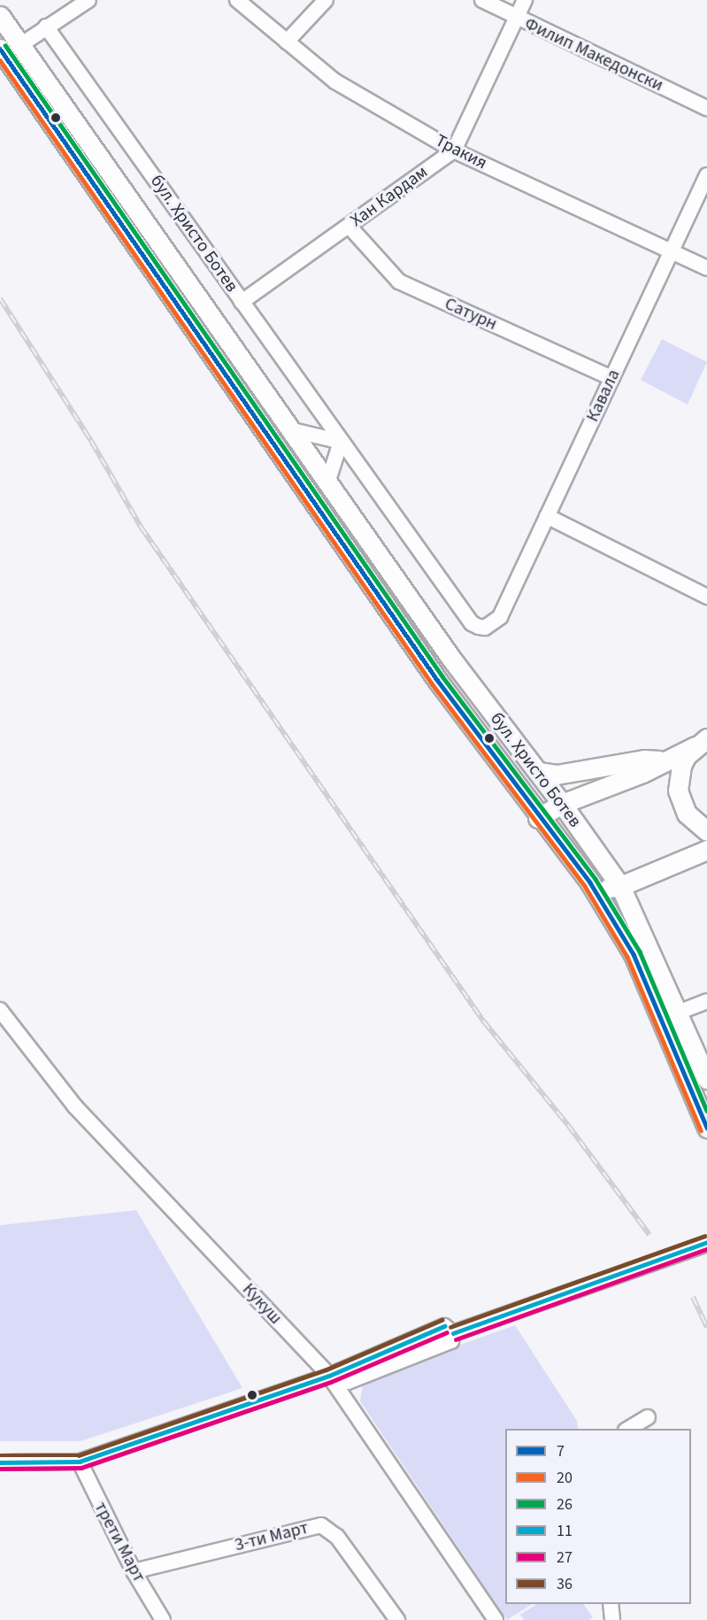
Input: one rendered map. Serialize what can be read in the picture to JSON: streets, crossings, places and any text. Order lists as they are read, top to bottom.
{
  "streets": {
    "main road": ["бул. Христо Ботев"],
    "street": [
      "Филип Македонски",
      "Тракия",
      "Хан Кардам",
      "Сатурн",
      "Кавала",
      "Кукуш",
      "3-ти Март",
      "трети Март"
    ]
  },
  "crossings": [
    ["Филип Македонски", "Хан Кардам"],
    ["Тракия", "Хан Кардам"],
    ["Тракия", "Кавала"],
    ["Хан Кардам", "бул. Христо Ботев"],
    ["Хан Кардам", "Сатурн"],
    ["бул. Христо Ботев", "Кавала"],
    ["Сатурн", "Кавала"],
    ["3-ти Март", "трети Март"]
  ],
  "lines": [
    "transit line 26",
    "transit line 7",
    "transit line 20",
    "transit line 36",
    "transit line 11",
    "transit line 27"
  ],
  "legend": [
    "7",
    "20",
    "26",
    "11",
    "27",
    "36"
  ]
}
